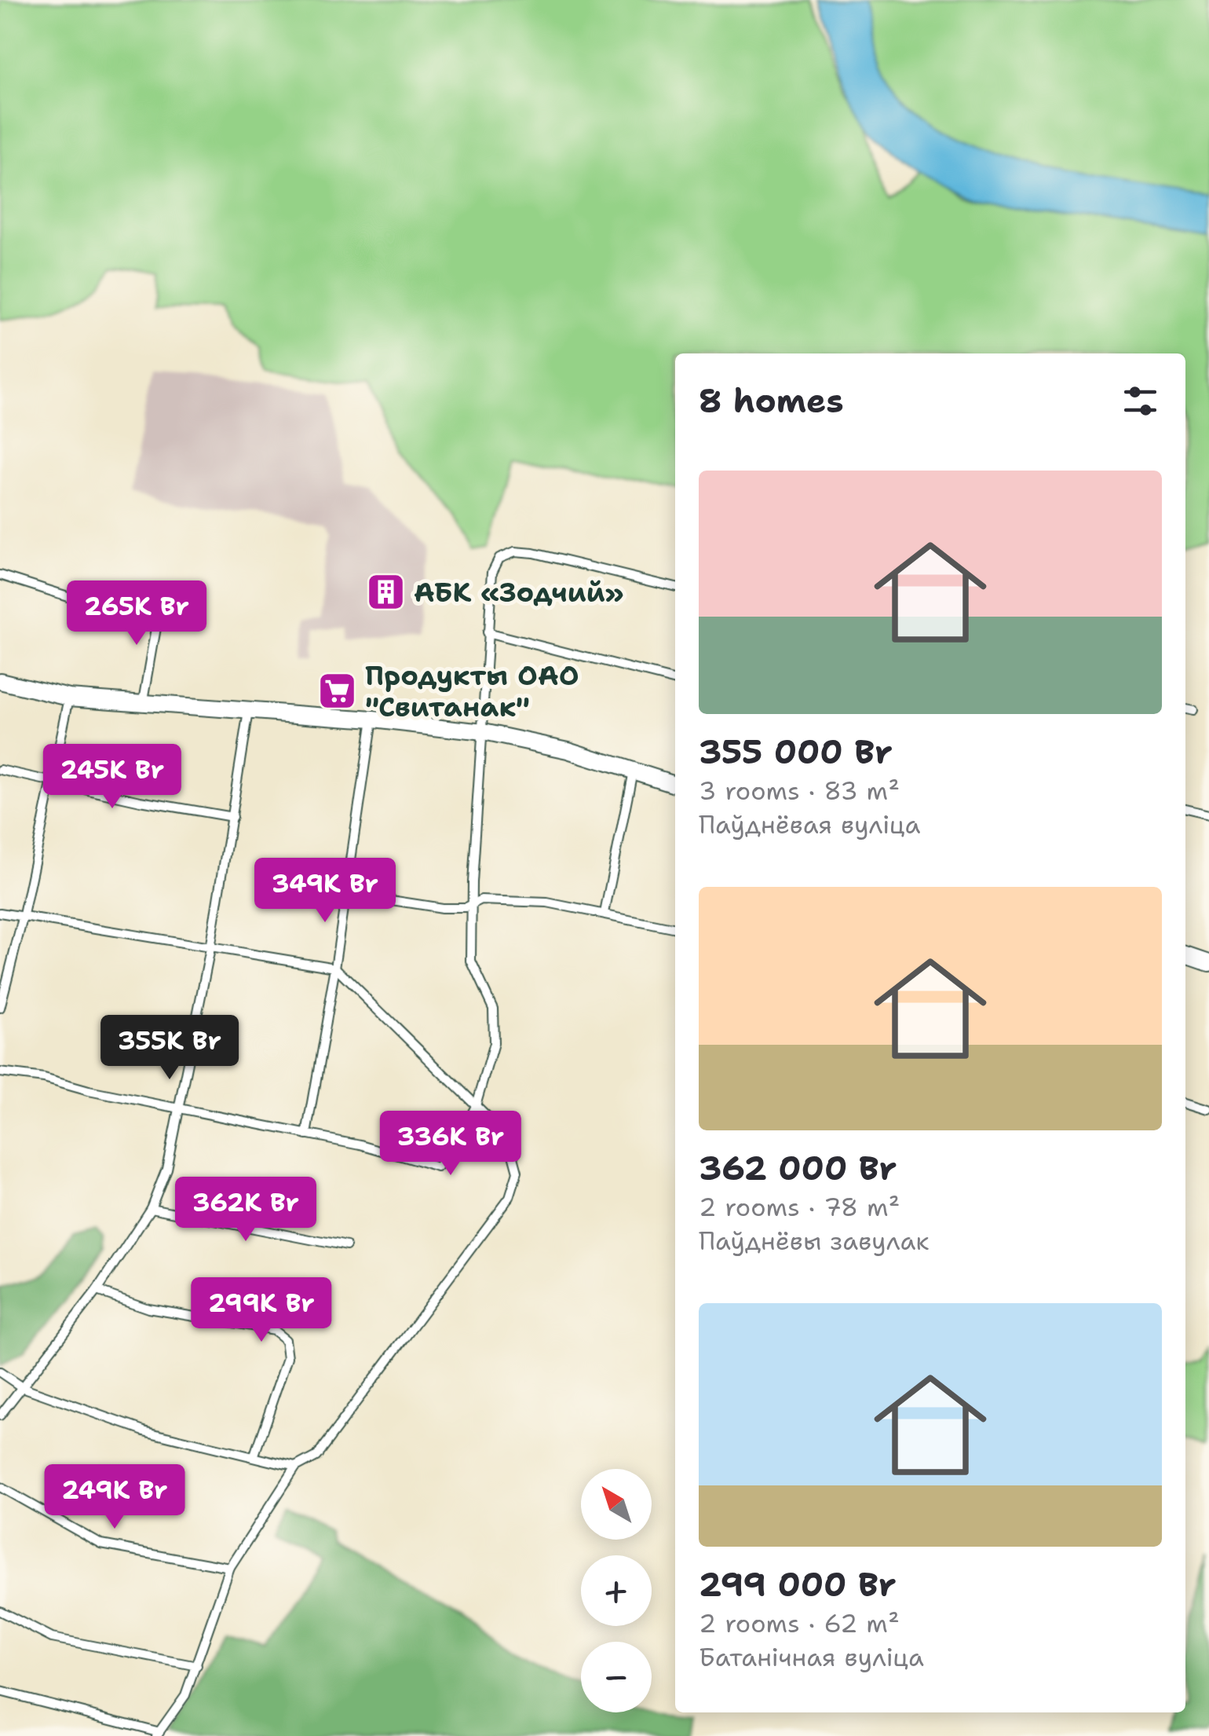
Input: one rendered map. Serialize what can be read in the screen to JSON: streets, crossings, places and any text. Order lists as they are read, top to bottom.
{
  "places": {
    "building": ["АБК «Зодчий»"],
    "supermarket": ["Продукты ОАО \"Свитанак\""]
  },
  "north": "top left",
  "page": {
    "heading": "8 homes",
    "list": [
      {
        "name": "355 000 Br",
        "note": "3 rooms · 83 m² · Паўднёвая вуліца"
      },
      {
        "name": "362 000 Br",
        "note": "2 rooms · 78 m² · Паўднёвы завулак"
      },
      {
        "name": "299 000 Br",
        "note": "2 rooms · 62 m² · Батанічная вуліца"
      }
    ],
    "price": [
      "265K Br",
      "245K Br",
      "349K Br",
      "355K Br",
      "336K Br",
      "362K Br",
      "299K Br",
      "249K Br"
    ],
    "map_buttons": ["+", "−"]
  }
}
